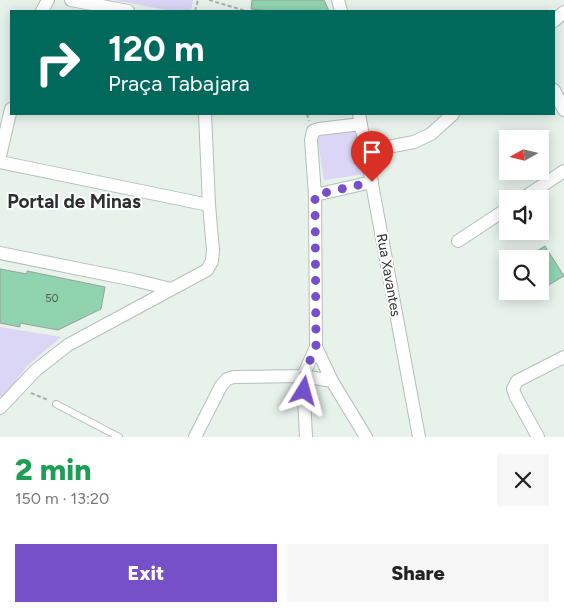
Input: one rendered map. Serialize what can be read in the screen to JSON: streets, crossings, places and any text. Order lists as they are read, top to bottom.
{
  "streets": {
    "street": ["Rua Xavantes"]
  },
  "districts": ["Portal de Minas"],
  "house_numbers": ["50"],
  "north": "left",
  "page": {
    "turn": ["120 m", "Praça Tabajara"],
    "heading": ["2 min", "150 m · 13:20"],
    "buttons": ["Exit", "Share"]
  }
}
